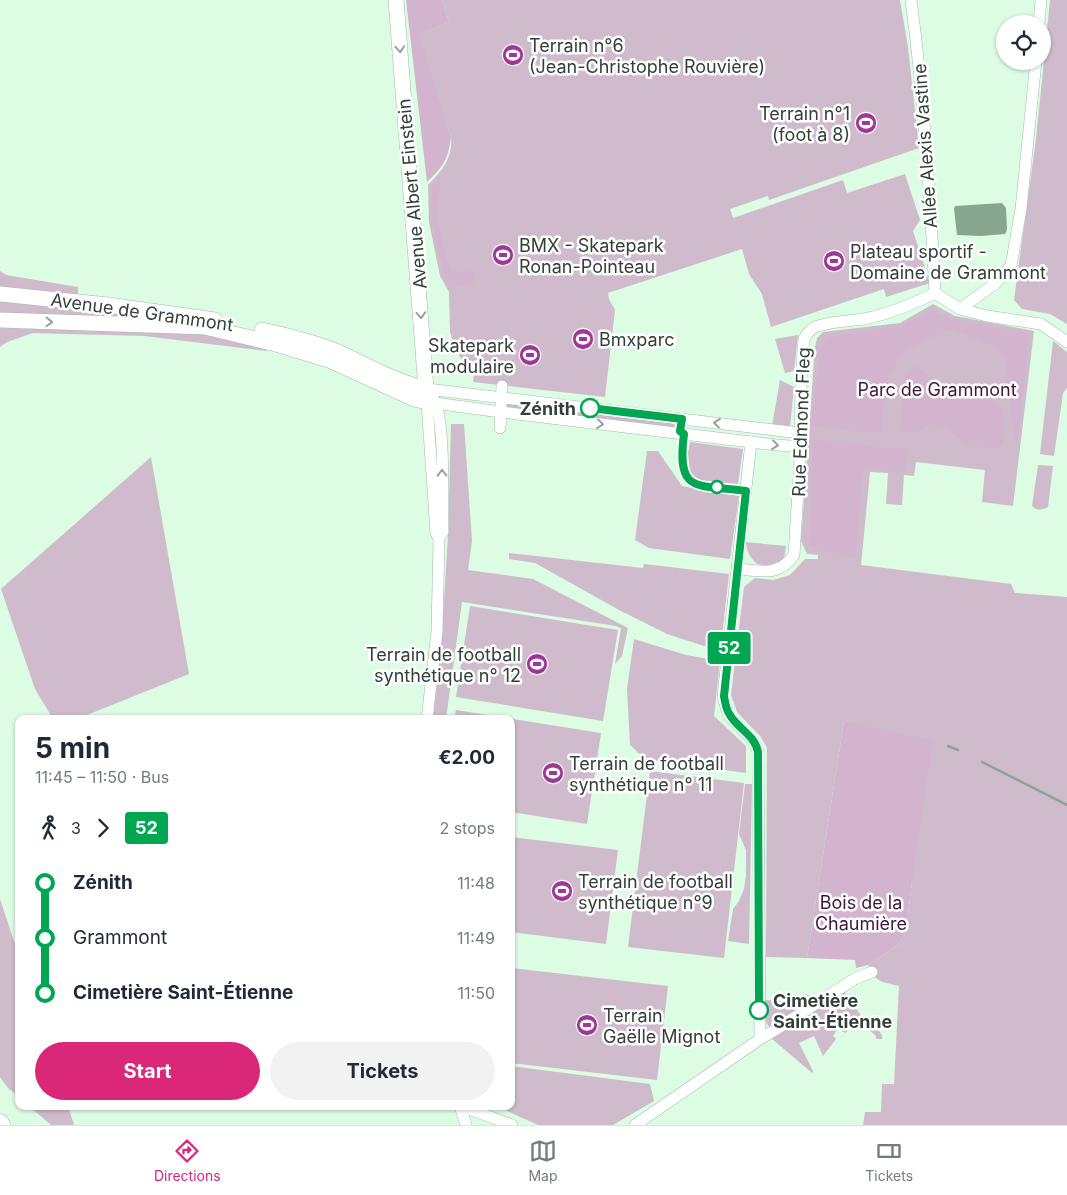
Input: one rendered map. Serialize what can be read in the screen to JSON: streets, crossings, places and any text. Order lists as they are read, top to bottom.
{
  "streets": {
    "main road": ["Avenue Albert Einstein", "Avenue de Grammont"],
    "street": ["Allée Alexis Vastine", "Rue Edmond Fleg"]
  },
  "crossings": [
    ["Allée Alexis Vastine", "Rue Edmond Fleg"],
    ["Avenue Albert Einstein", "Avenue de Grammont"]
  ],
  "one_way": ["Avenue Albert Einstein"],
  "parks": ["Parc de Grammont", "Bois de la Chaumière"],
  "places": {
    "sports": [
      "Terrain n°6 (Jean-Christophe Rouvière)",
      "Terrain n°1 (foot à 8)",
      "BMX - Skatepark Ronan-Pointeau",
      "Plateau sportif - Domaine de Grammont",
      "Bmxparc",
      "Skatepark modulaire",
      "Terrain de football synthétique n° 12",
      "Terrain de football synthétique n° 11",
      "Terrain de football synthétique n°9",
      "Terrain Gaëlle Mignot"
    ],
    "other": ["Zénith", "Cimetière Saint-Étienne"]
  },
  "lines": ["bus line 52"],
  "page": {
    "on_map": "52",
    "heading": ["5 min", "11:45 – 11:50 · Bus", "€2.00"],
    "legs": ["3", "52", "2 stops"],
    "list": [
      {
        "name": "Zénith",
        "value": "11:48"
      },
      {
        "name": "Grammont",
        "value": "11:49"
      },
      {
        "name": "Cimetière Saint-Étienne",
        "value": "11:50"
      }
    ],
    "buttons": ["Start", "Tickets"],
    "tabs": ["Directions", "Map", "Tickets"]
  }
}
